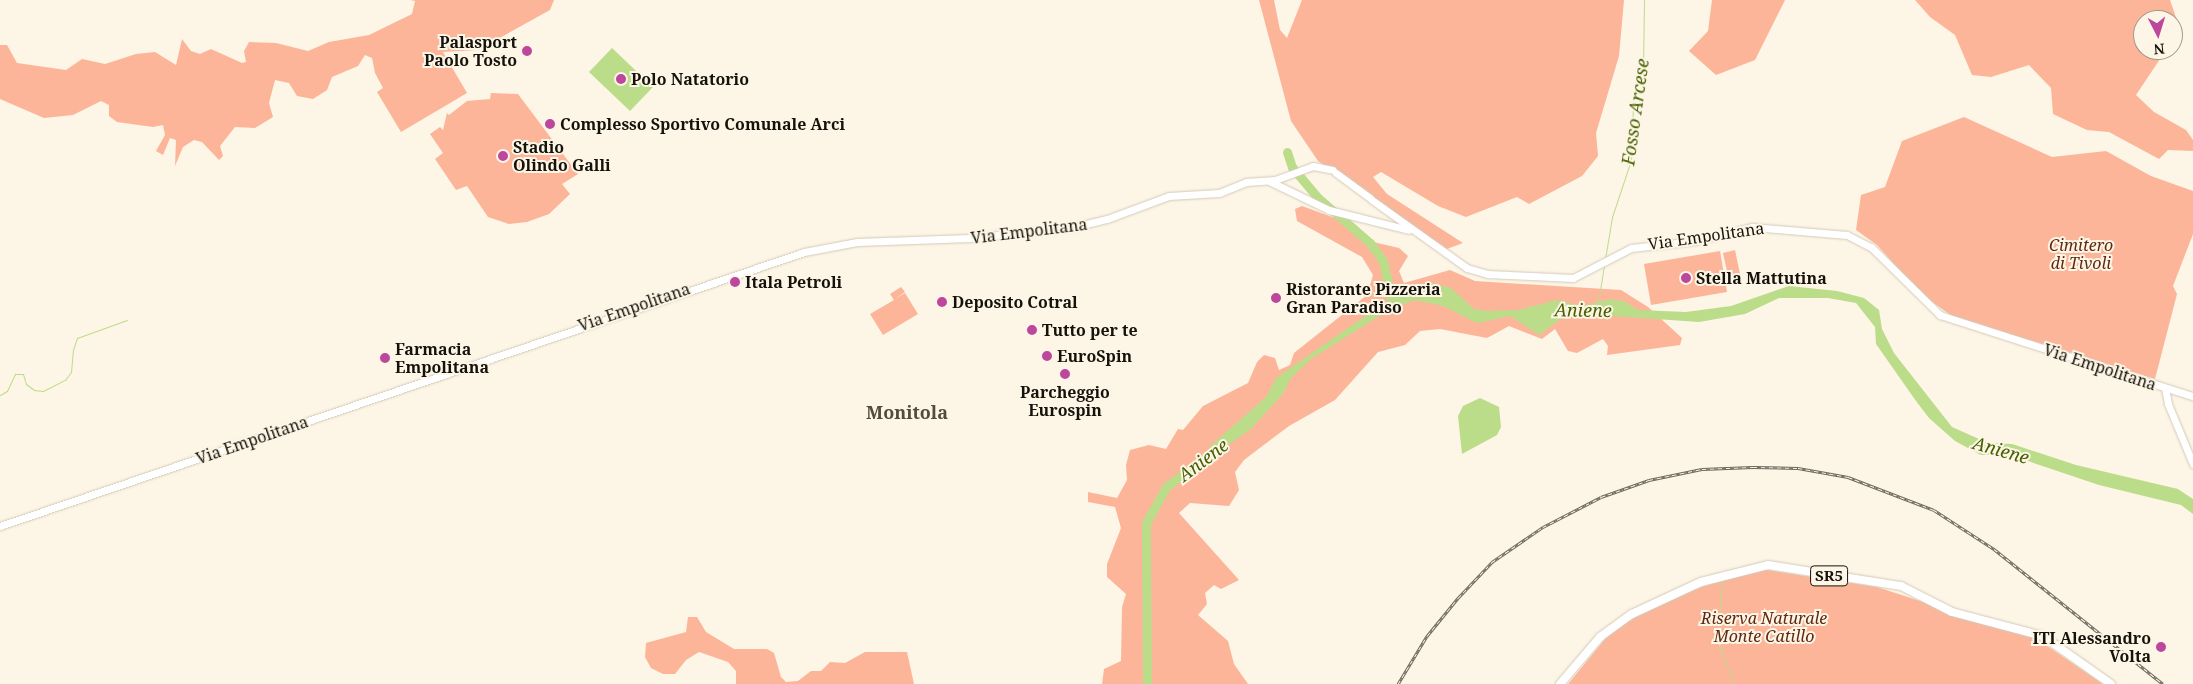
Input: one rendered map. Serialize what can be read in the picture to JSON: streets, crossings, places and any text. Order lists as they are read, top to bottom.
{
  "streets": {
    "main road": ["Via Empolitana", "SR5"]
  },
  "districts": ["Monitola"],
  "water": ["Fosso Arcese", "Aniene"],
  "parks": ["Cimitero di Tivoli", "Riserva Naturale Monte Catillo"],
  "places": [
    "Palasport Paolo Tosto",
    "Polo Natatorio",
    "Complesso Sportivo Comunale Arci",
    "Stadio Olindo Galli",
    "Stella Mattutina",
    "Itala Petroli",
    "Ristorante Pizzeria Gran Paradiso",
    "Deposito Cotral",
    "Tutto per te",
    "EuroSpin",
    "Farmacia Empolitana",
    "Parcheggio Eurospin",
    "ITI Alessandro Volta"
  ],
  "north": "bottom"
}
